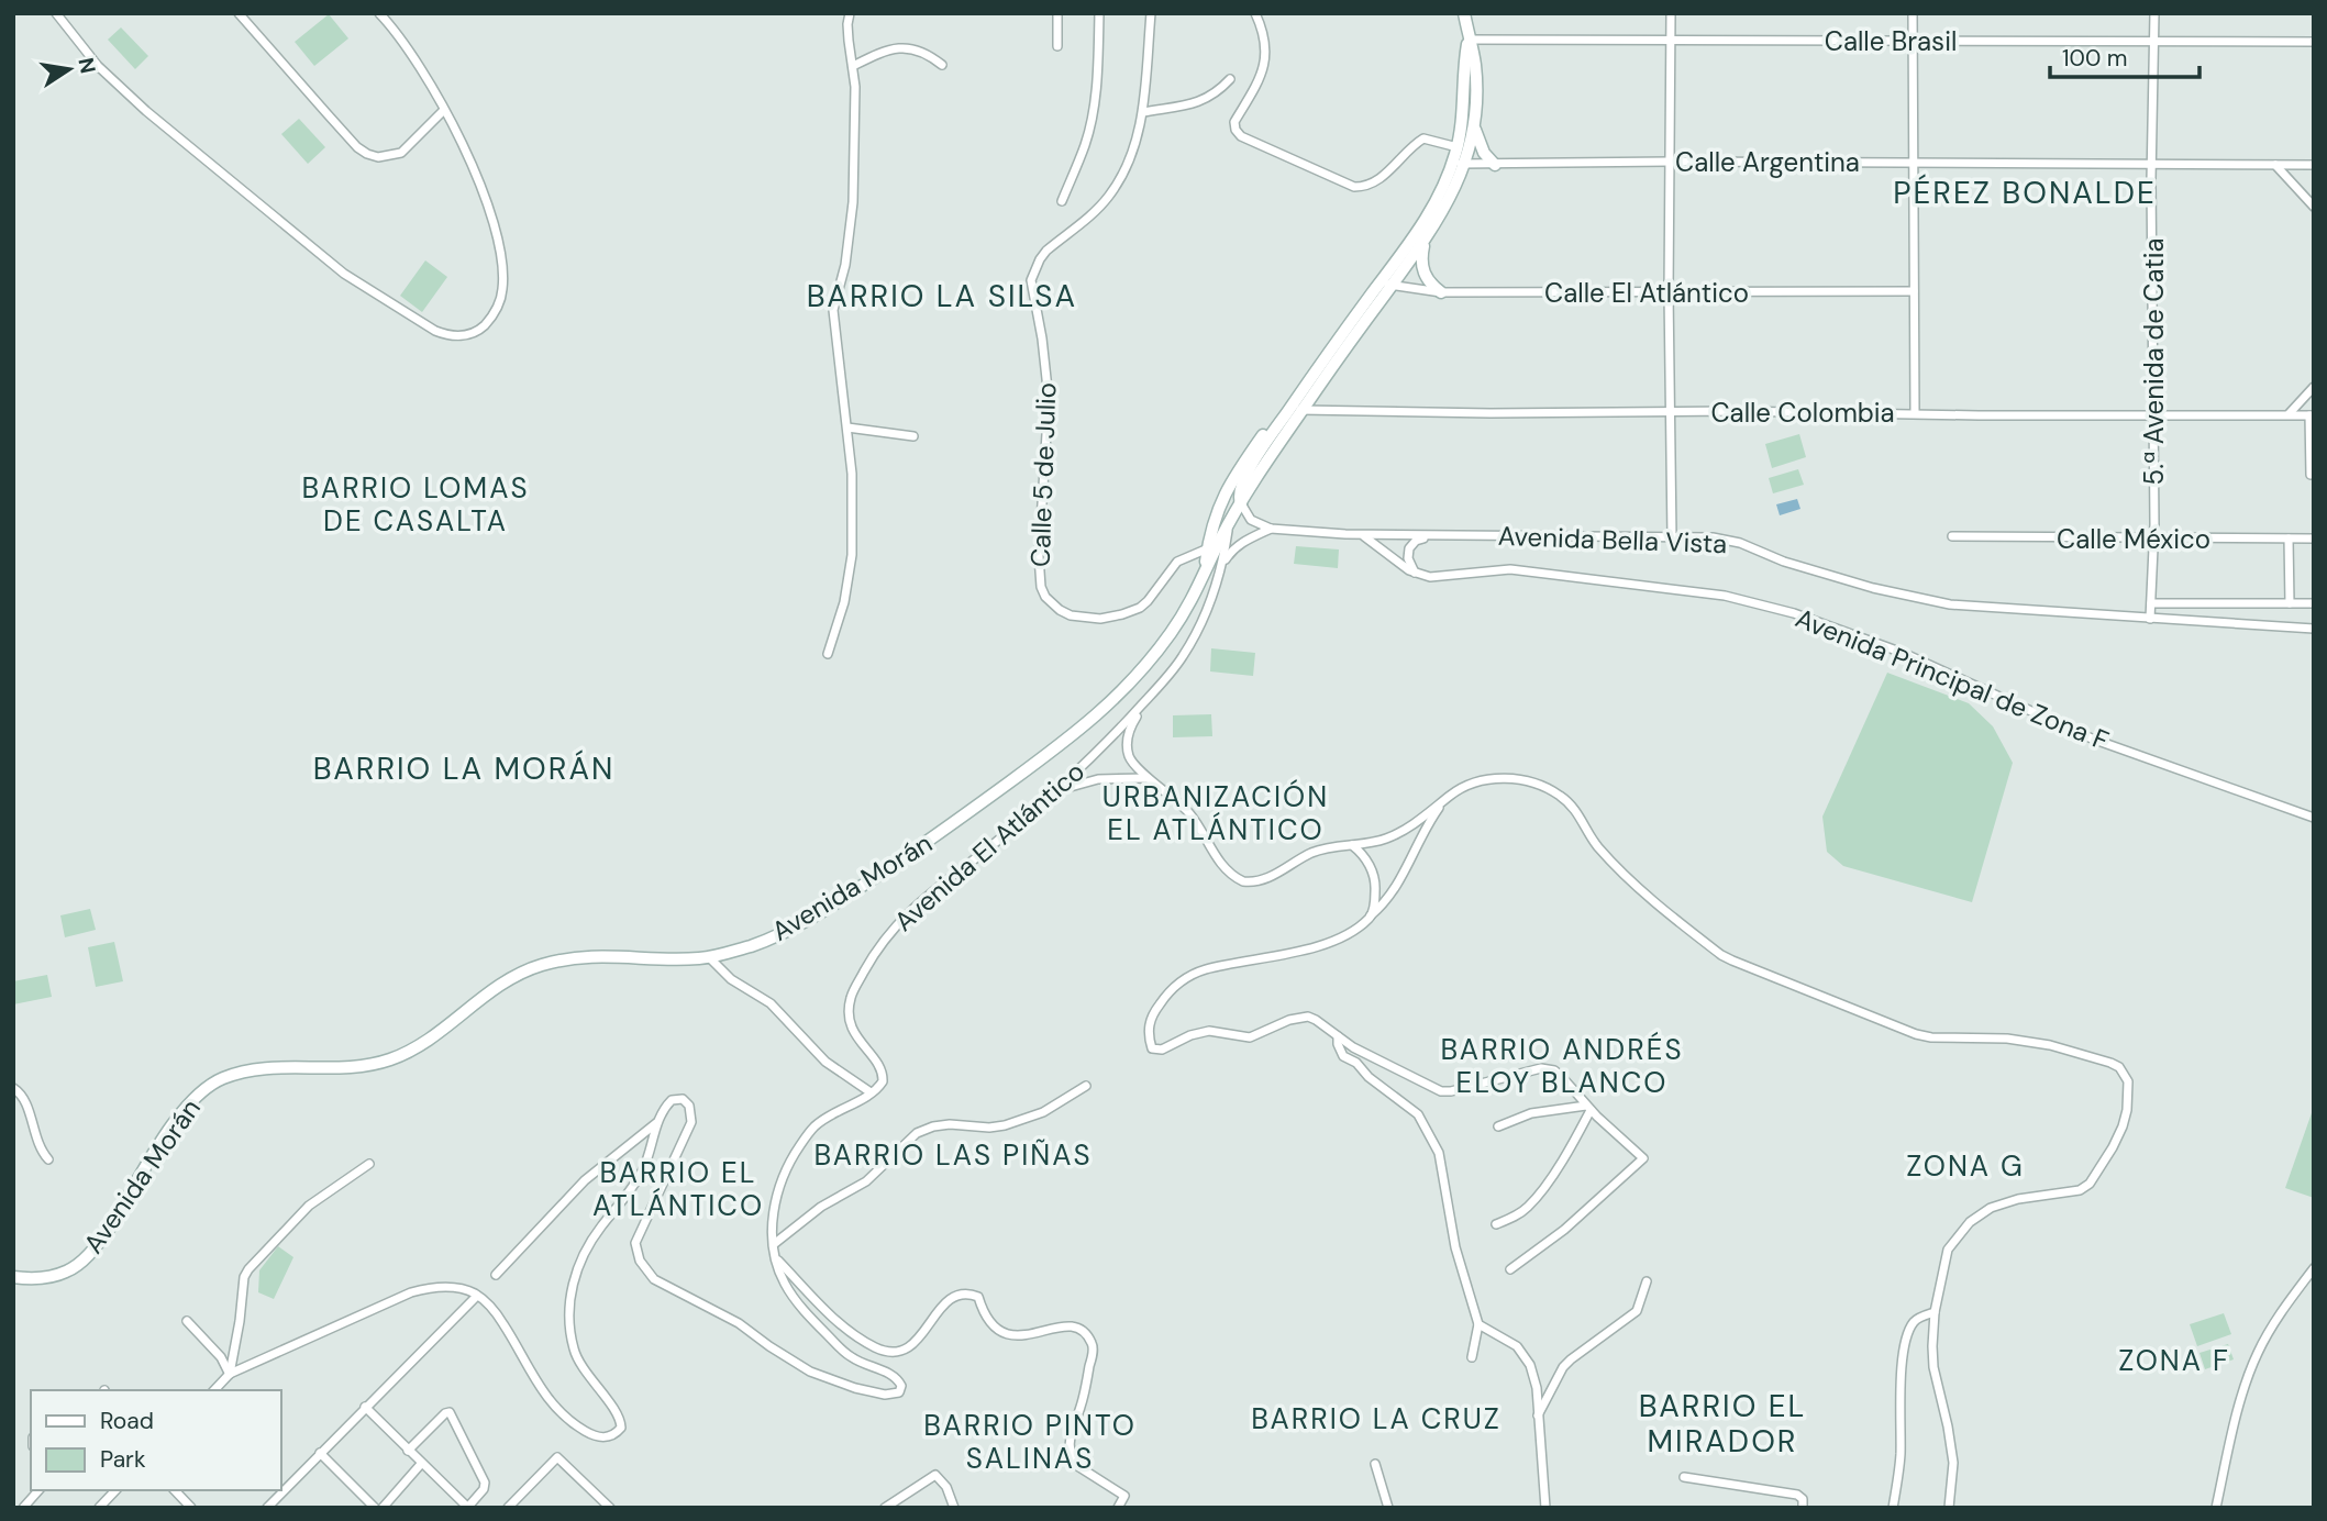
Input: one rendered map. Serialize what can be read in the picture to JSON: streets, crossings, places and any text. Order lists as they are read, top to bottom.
{
  "streets": {
    "main road": ["Avenida Morán"],
    "street": [
      "Calle Brasil",
      "Calle Argentina",
      "Calle El Atlántico",
      "5.ª Avenida de Catia",
      "Calle Colombia",
      "Calle 5 de Julio",
      "Calle México",
      "Avenida Bella Vista",
      "Avenida Principal de Zona F",
      "Avenida El Atlántico"
    ]
  },
  "crossings": [
    ["Calle Brasil", "5.ª Avenida de Catia"],
    ["Calle Argentina", "5.ª Avenida de Catia"],
    ["5.ª Avenida de Catia", "Calle Colombia"],
    ["5.ª Avenida de Catia", "Calle México"],
    ["5.ª Avenida de Catia", "Avenida Bella Vista"],
    ["Calle 5 de Julio", "Avenida Morán"],
    ["Avenida El Atlántico", "Avenida Morán"]
  ],
  "districts": [
    "PÉREZ BONALDE",
    "BARRIO LA SILSA",
    "BARRIO LOMAS DE CASALTA",
    "BARRIO LA MORÁN",
    "URBANIZACIÓN EL ATLÁNTICO",
    "BARRIO ANDRÉS ELOY BLANCO",
    "BARRIO LAS PIÑAS",
    "ZONA G",
    "BARRIO EL ATLÁNTICO",
    "ZONA F",
    "BARRIO EL MIRADOR",
    "BARRIO LA CRUZ",
    "BARRIO PINTO SALINAS"
  ],
  "legend": ["Road", "Park"],
  "scale_bar": "100 m",
  "north": "right"
}
